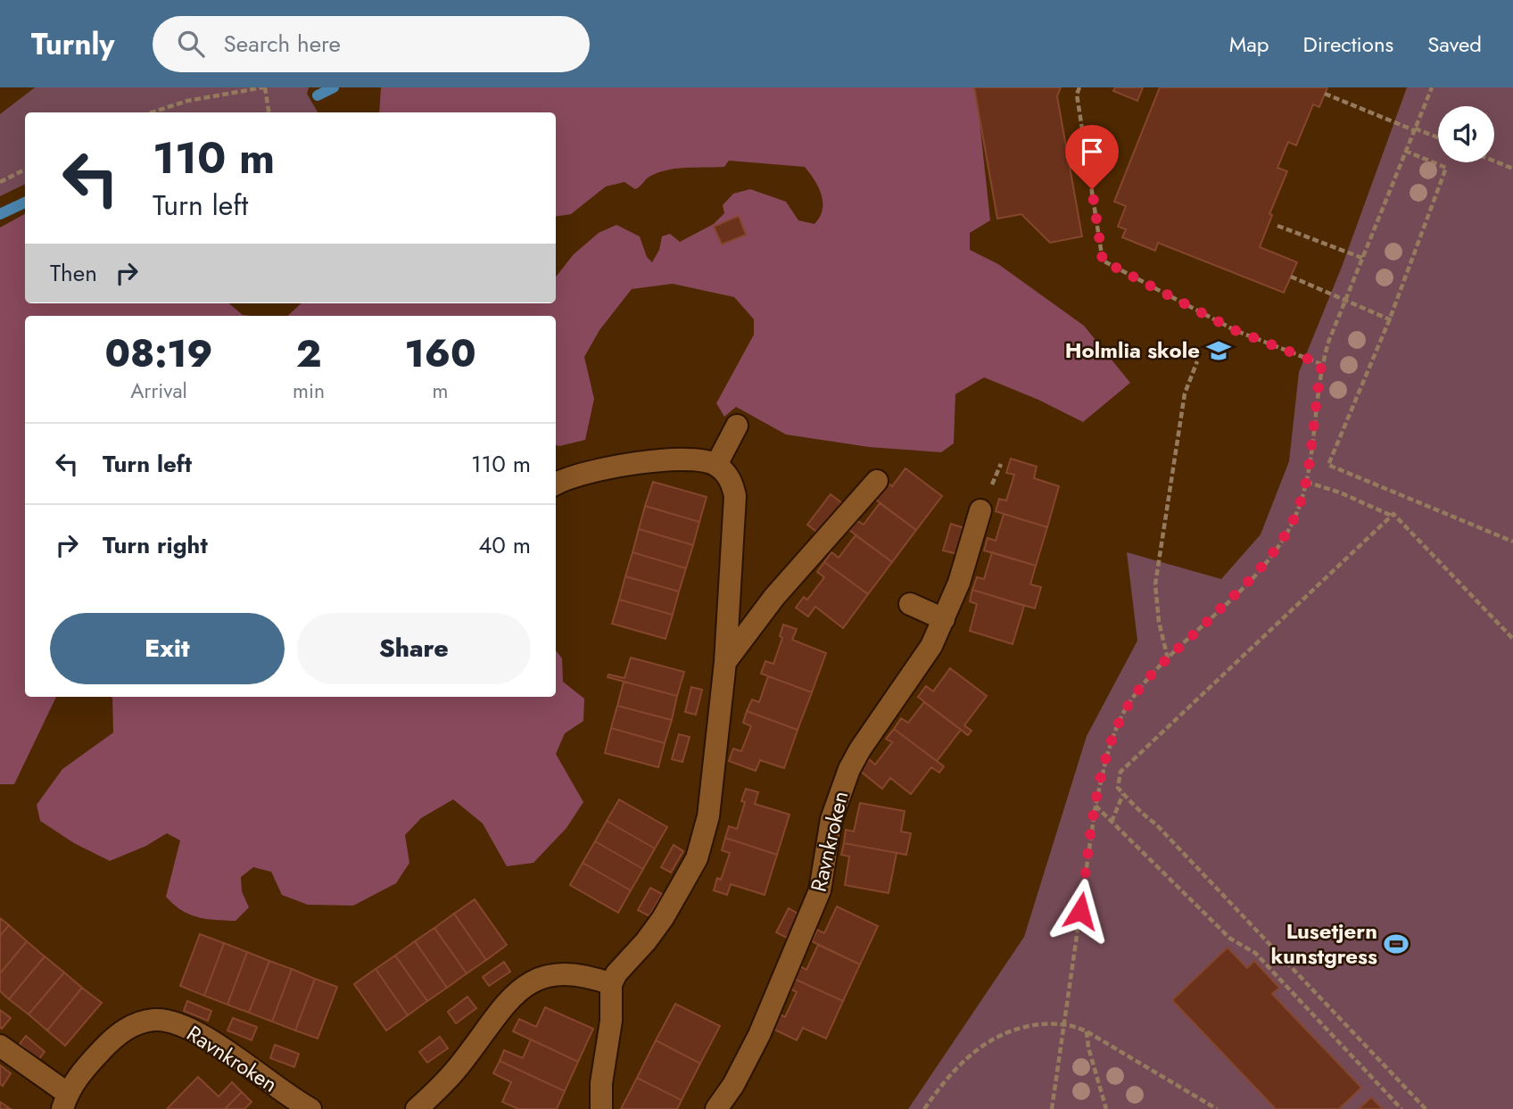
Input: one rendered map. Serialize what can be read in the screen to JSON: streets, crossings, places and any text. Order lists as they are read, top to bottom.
{
  "streets": {
    "lane": ["Ravnkroken"]
  },
  "places": {
    "school or university": ["Holmlia skole"],
    "sports": ["Lusetjern kunstgress"]
  },
  "page": {
    "header": "Turnly",
    "search": "Search here",
    "nav": ["Map", "Directions", "Saved"],
    "turn": ["110 m", "Turn left"],
    "then": "Then",
    "eta": [
      "08:19",
      "Arrival",
      "2",
      "min",
      "160",
      "m"
    ],
    "list": [
      {
        "name": "Turn left",
        "value": "110 m"
      },
      {
        "name": "Turn right",
        "value": "40 m"
      }
    ],
    "buttons": ["Exit", "Share"]
  }
}
